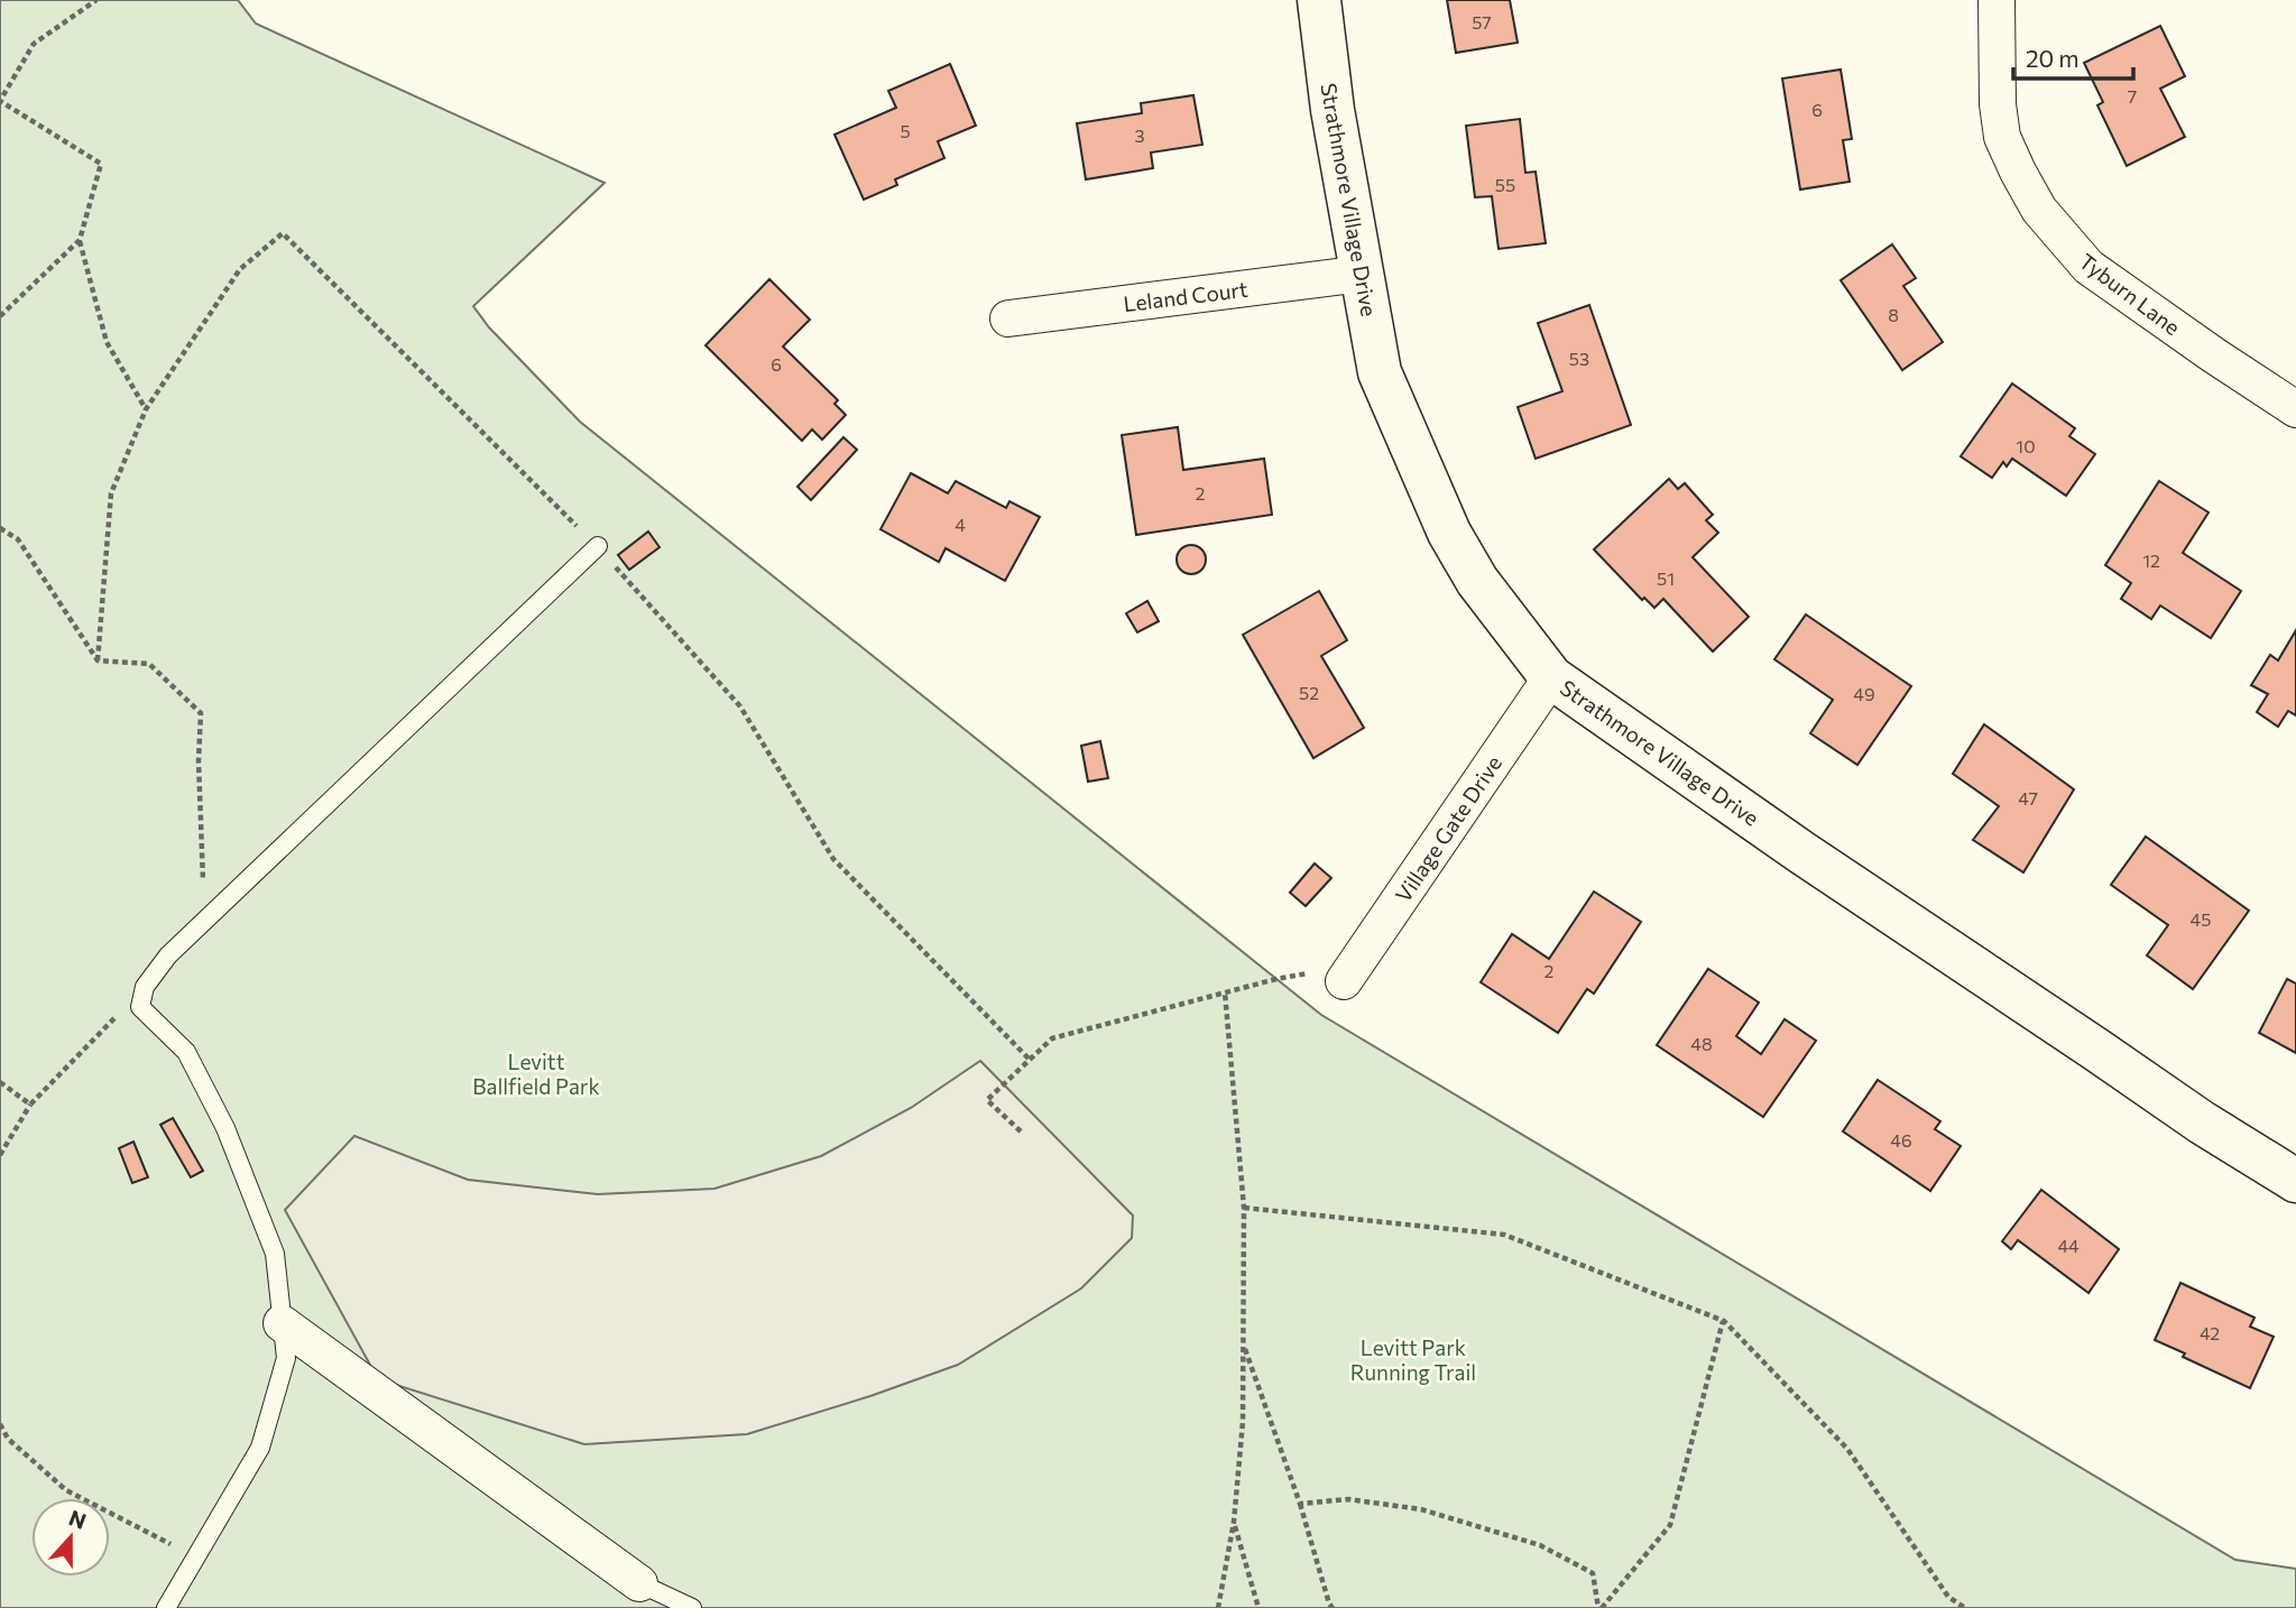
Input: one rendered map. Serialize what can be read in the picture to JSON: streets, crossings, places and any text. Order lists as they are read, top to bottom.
{
  "streets": {
    "street": [
      "Strathmore Village Drive",
      "Tyburn Lane",
      "Leland Court",
      "Village Gate Drive"
    ]
  },
  "crossings": [
    ["Strathmore Village Drive", "Leland Court"],
    ["Strathmore Village Drive", "Village Gate Drive"]
  ],
  "parks": ["Levitt Ballfield Park", "Levitt Park Running Trail"],
  "house_numbers": [
    "57",
    "7",
    "6",
    "5",
    "3",
    "55",
    "8",
    "53",
    "6",
    "10",
    "2",
    "4",
    "12",
    "51",
    "52",
    "49",
    "47",
    "45",
    "2",
    "48",
    "46",
    "44",
    "42"
  ],
  "scale_bar": "20 m",
  "north": "top"
}
